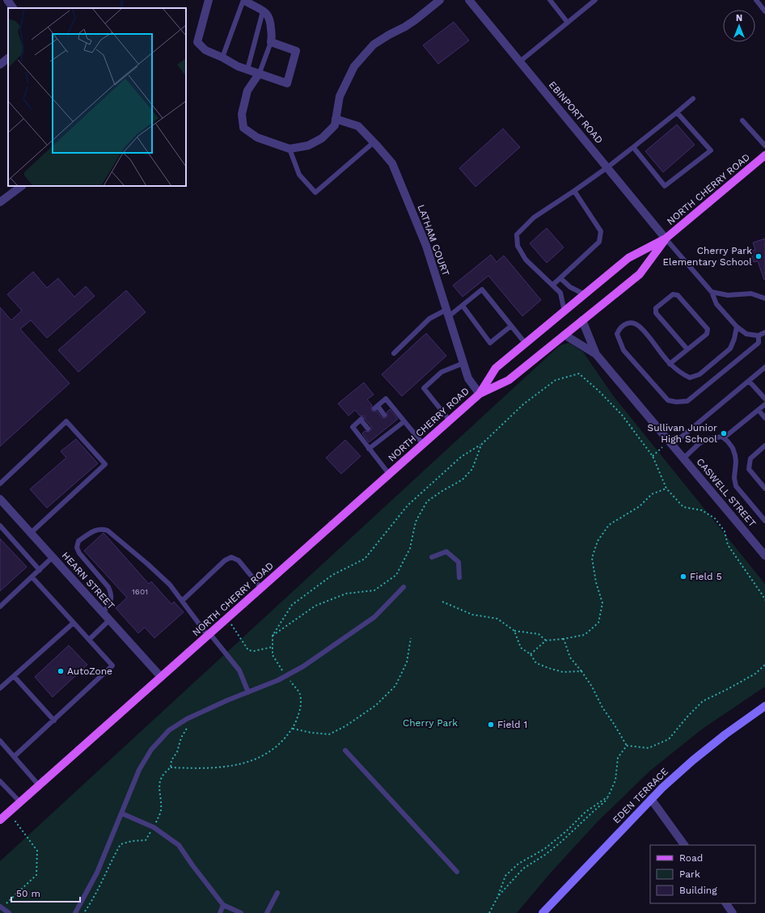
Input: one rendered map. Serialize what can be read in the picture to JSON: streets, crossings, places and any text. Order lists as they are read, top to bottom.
{
  "streets": {
    "main road": ["NORTH CHERRY ROAD"],
    "street": [
      "EBINPORT ROAD",
      "LATHAM COURT",
      "CASWELL STREET",
      "HEARN STREET",
      "EDEN TERRACE"
    ]
  },
  "crossings": [
    ["EBINPORT ROAD", "NORTH CHERRY ROAD"],
    ["NORTH CHERRY ROAD", "LATHAM COURT"],
    ["NORTH CHERRY ROAD", "CASWELL STREET"],
    ["NORTH CHERRY ROAD", "HEARN STREET"]
  ],
  "parks": ["Cherry Park"],
  "places": [
    "Cherry Park Elementary School",
    "Sullivan Junior High School",
    "Field 5",
    "AutoZone",
    "Field 1"
  ],
  "house_numbers": ["1601"],
  "legend": ["Road", "Park", "Building"],
  "scale_bar": "50 m",
  "north": "top"
}
